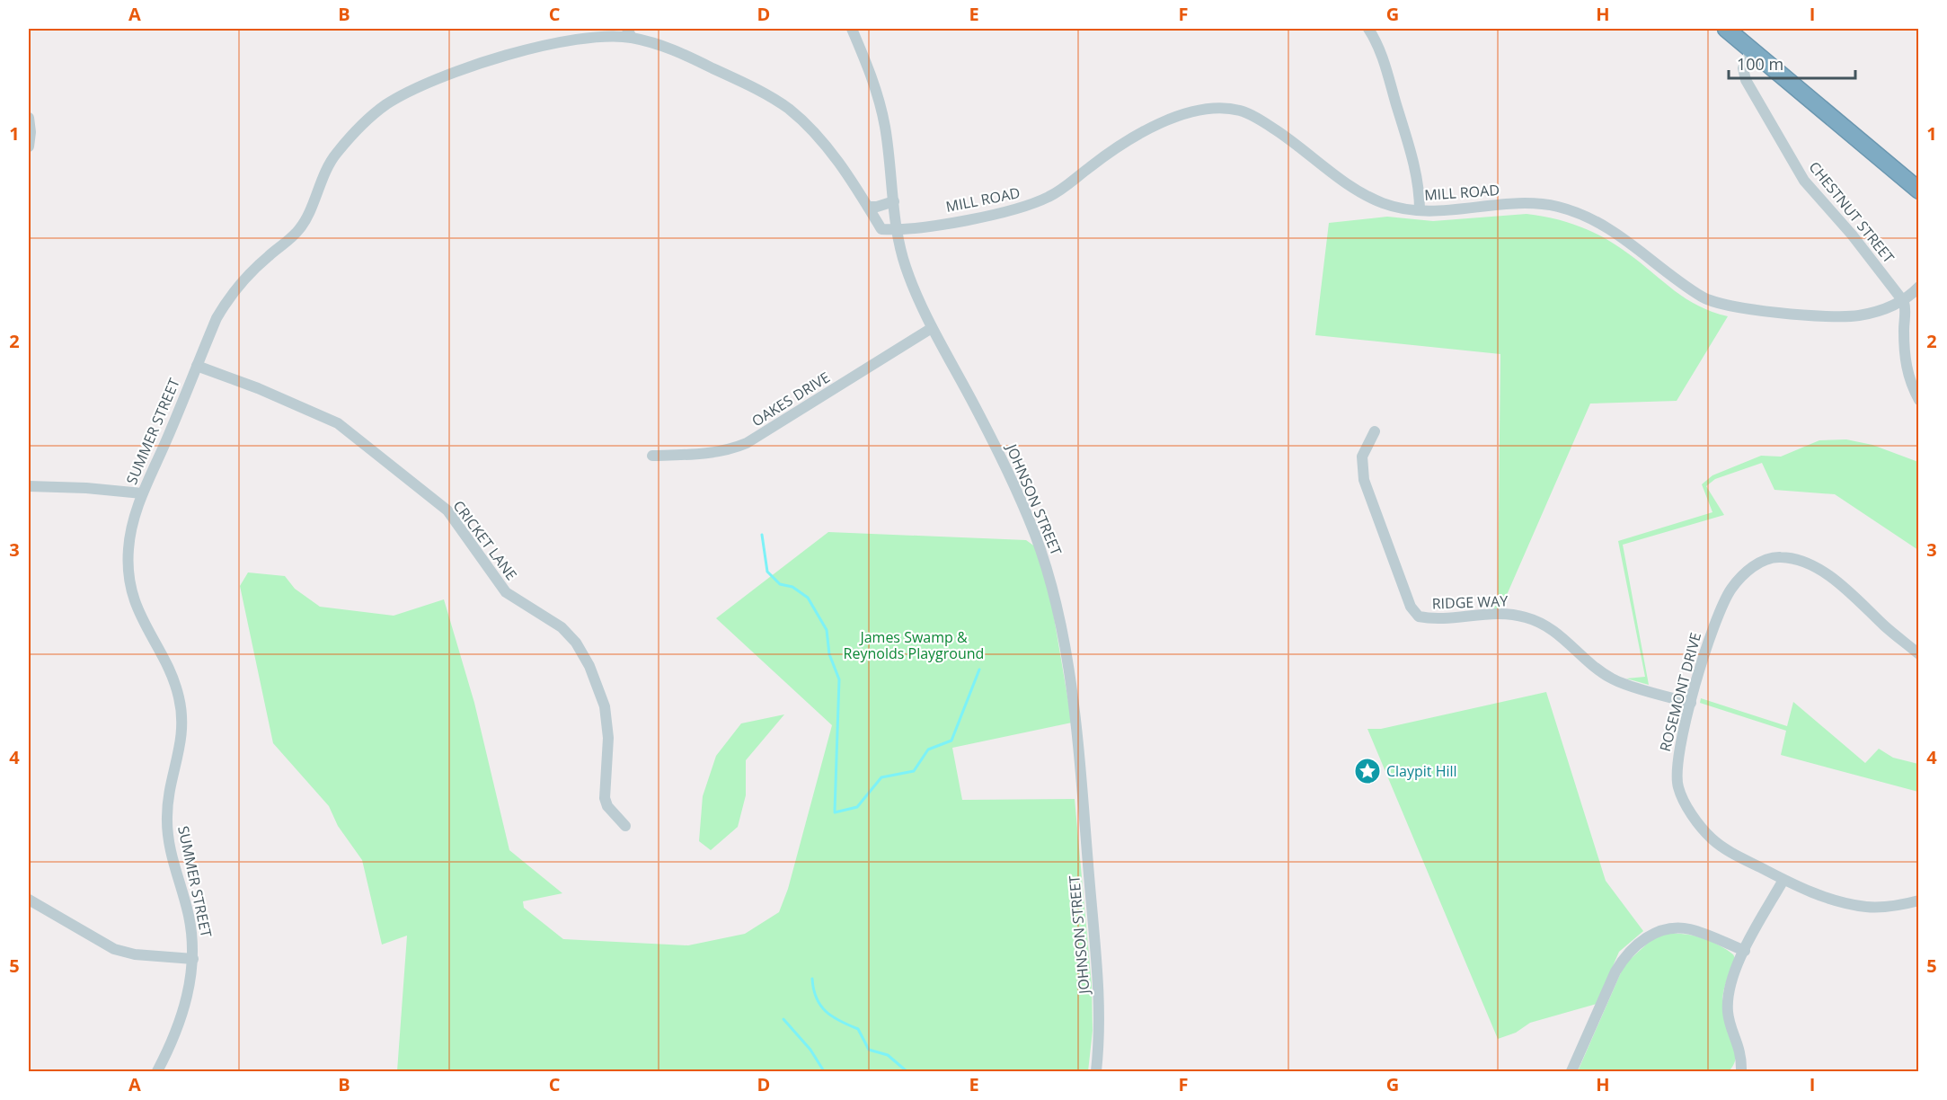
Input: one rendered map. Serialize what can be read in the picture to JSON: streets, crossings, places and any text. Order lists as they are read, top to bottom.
{
  "streets": {
    "street": [
      "MILL ROAD",
      "CHESTNUT STREET",
      "OAKES DRIVE",
      "SUMMER STREET",
      "JOHNSON STREET",
      "CRICKET LANE",
      "RIDGE WAY",
      "ROSEMONT DRIVE"
    ]
  },
  "crossings": [
    ["MILL ROAD", "CHESTNUT STREET"],
    ["MILL ROAD", "SUMMER STREET"],
    ["MILL ROAD", "JOHNSON STREET"],
    ["OAKES DRIVE", "JOHNSON STREET"],
    ["SUMMER STREET", "JOHNSON STREET"],
    ["SUMMER STREET", "CRICKET LANE"],
    ["RIDGE WAY", "ROSEMONT DRIVE"]
  ],
  "parks": ["James Swamp & Reynolds Playground"],
  "places": {
    "place": ["Claypit Hill"]
  },
  "scale_bar": "100 m",
  "grid": {
    "columns": [
      "A",
      "B",
      "C",
      "D",
      "E",
      "F",
      "G",
      "H",
      "I"
    ],
    "rows": [
      "1",
      "2",
      "3",
      "4",
      "5"
    ]
  }
}
